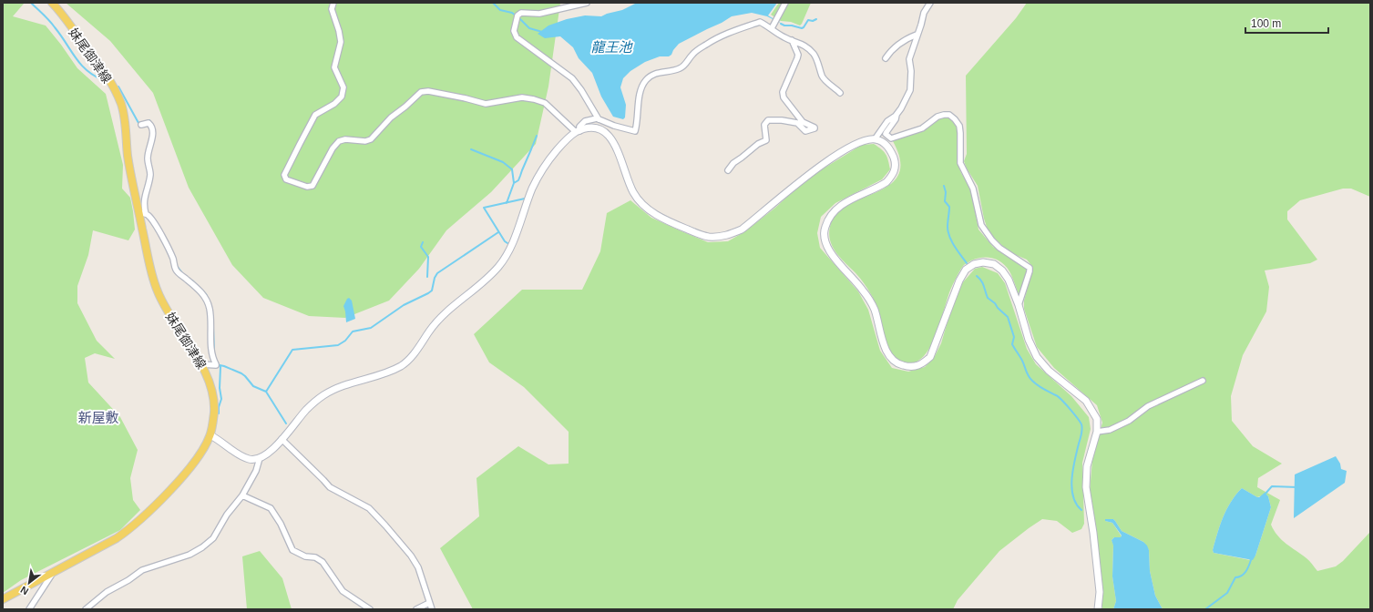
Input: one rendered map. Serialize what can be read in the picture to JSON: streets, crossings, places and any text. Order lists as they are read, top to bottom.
{
  "streets": {
    "main road": ["妹尾御津線"]
  },
  "districts": ["新屋敷"],
  "water": ["龍王池"],
  "scale_bar": "100 m",
  "north": "bottom left"
}
